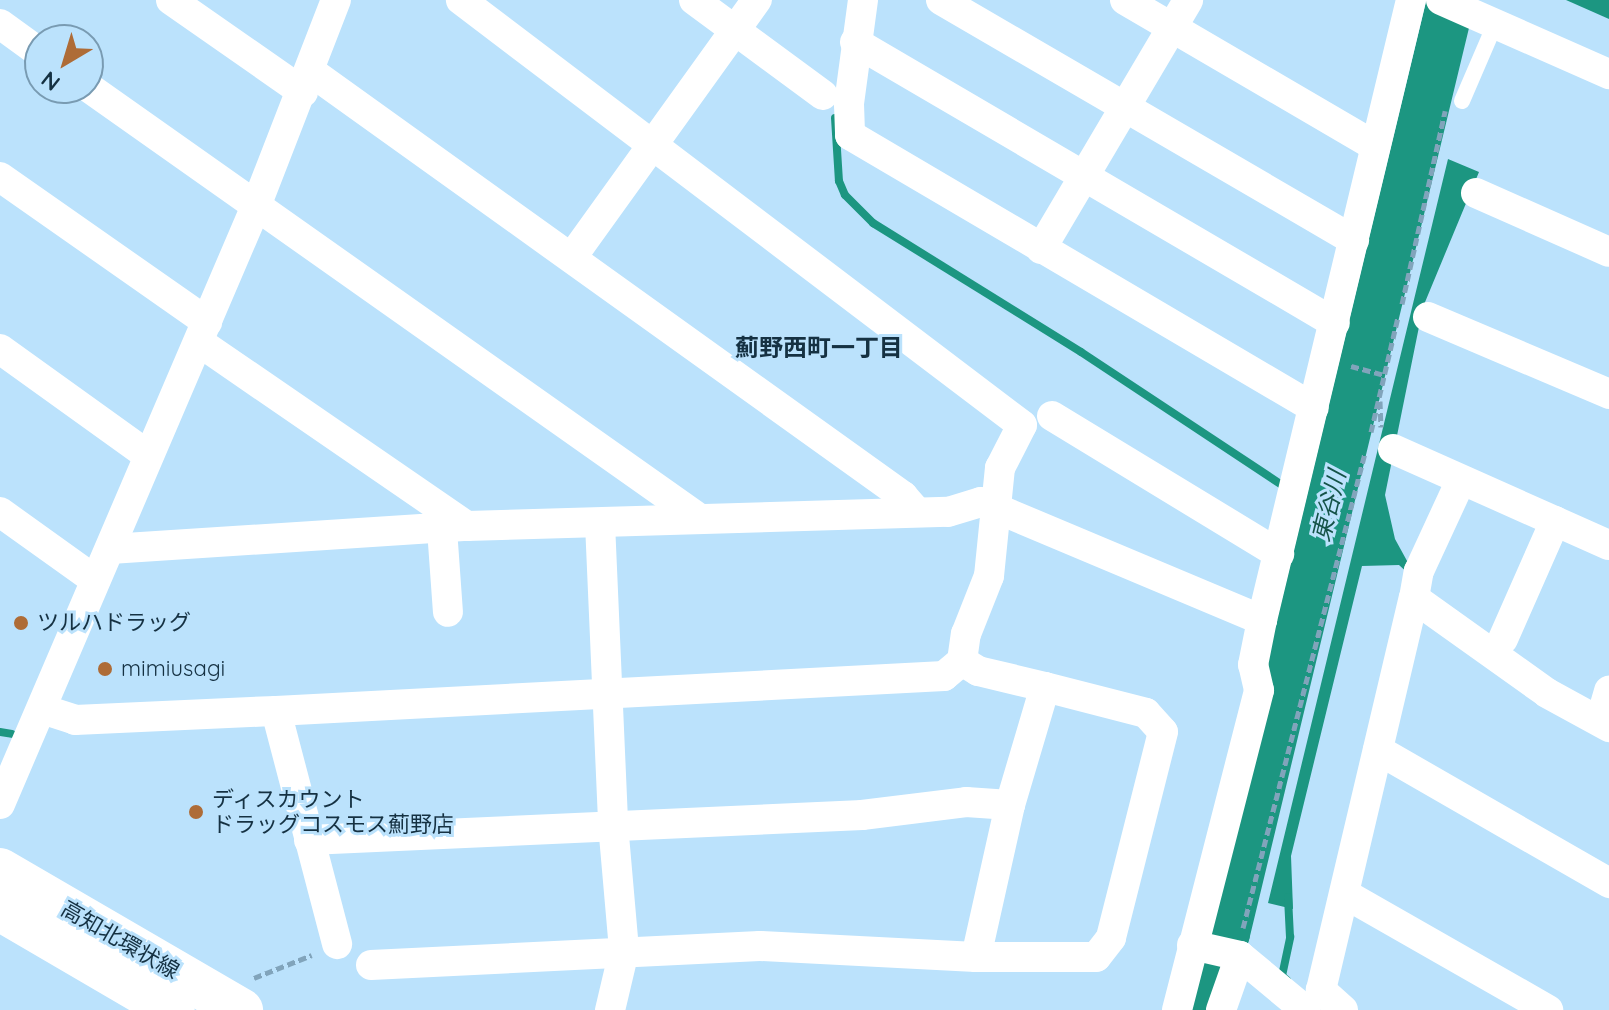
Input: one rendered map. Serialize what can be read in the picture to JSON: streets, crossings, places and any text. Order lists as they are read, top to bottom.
{
  "streets": {
    "main road": ["高知北環状線"]
  },
  "districts": ["薊野西町一丁目"],
  "water": ["東谷川"],
  "places": ["ツルハドラッグ", "mimiusagi", "ディスカウント ドラッグコスモス薊野店"],
  "north": "bottom left"
}
